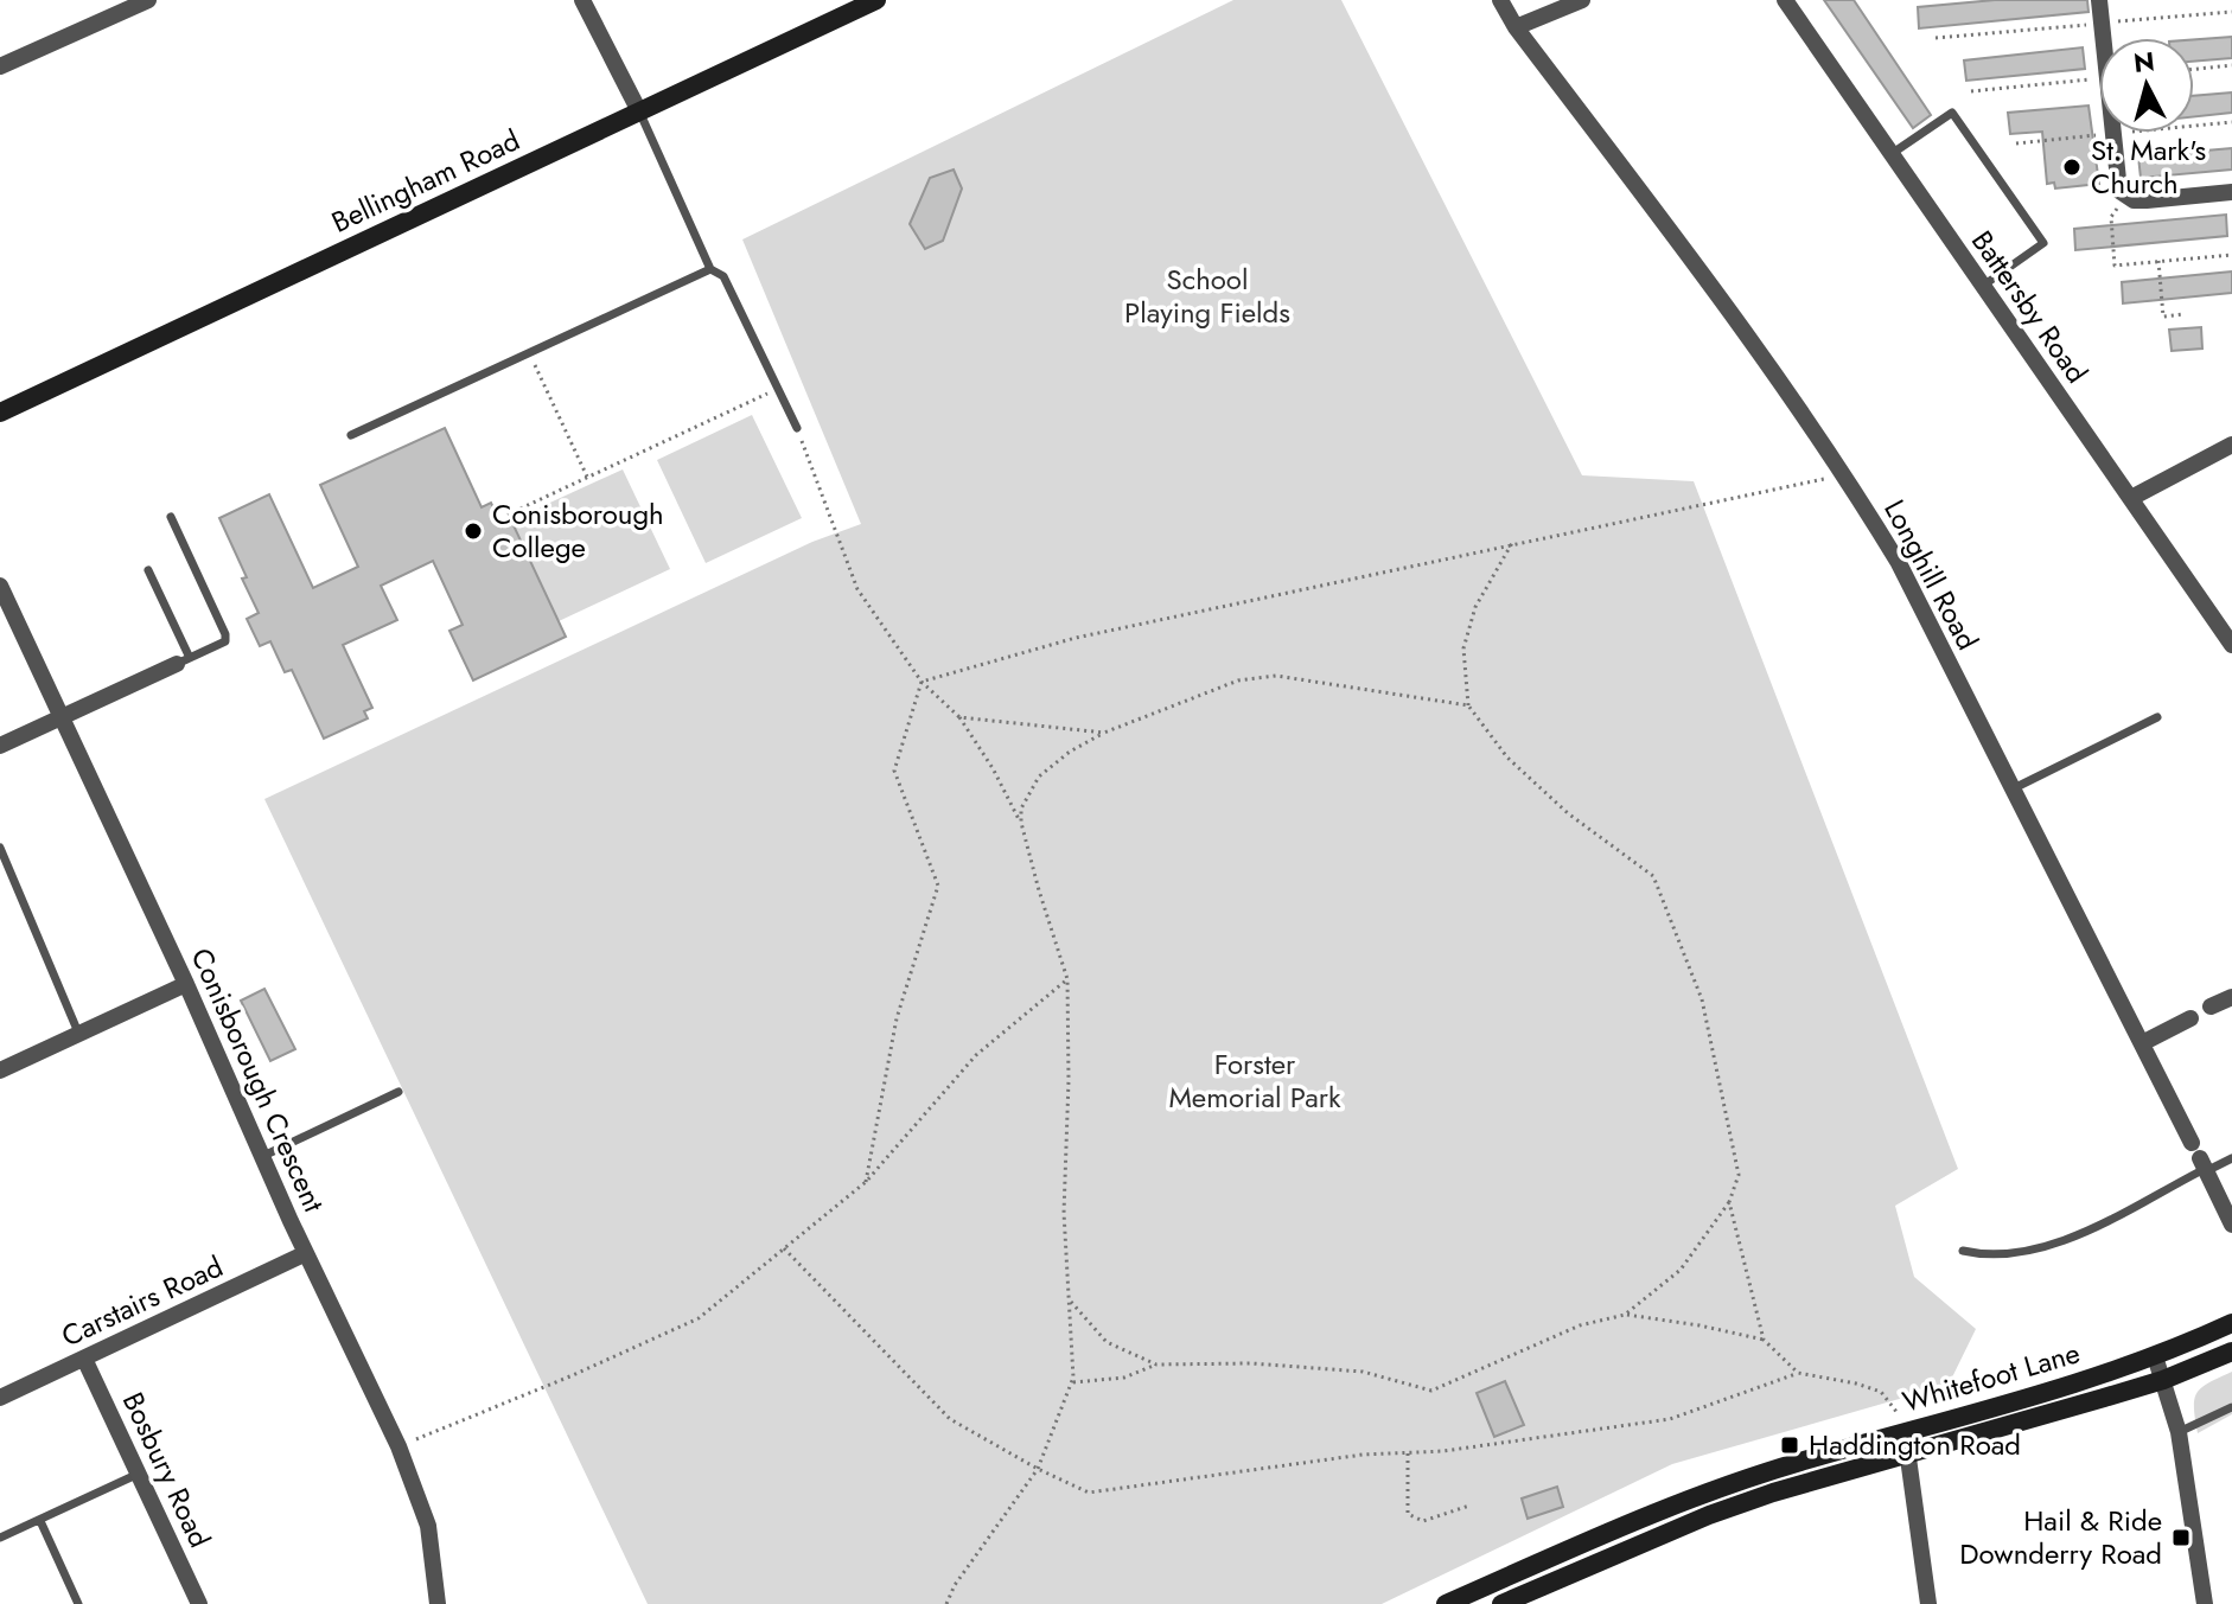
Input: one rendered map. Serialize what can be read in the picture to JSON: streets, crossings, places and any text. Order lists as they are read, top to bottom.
{
  "streets": {
    "street": [
      "Bellingham Road",
      "Battersby Road",
      "Longhill Road",
      "Conisborough Crescent",
      "Carstairs Road",
      "Whitefoot Lane",
      "Bosbury Road"
    ]
  },
  "crossings": [
    ["Conisborough Crescent", "Carstairs Road"],
    ["Carstairs Road", "Bosbury Road"]
  ],
  "parks": ["School Playing Fields", "Forster Memorial Park"],
  "places": {
    "other": ["St. Mark's Church", "Conisborough College"],
    "transit": ["Haddington Road", "Hail & Ride Downderry Road"]
  },
  "north": "top"
}
